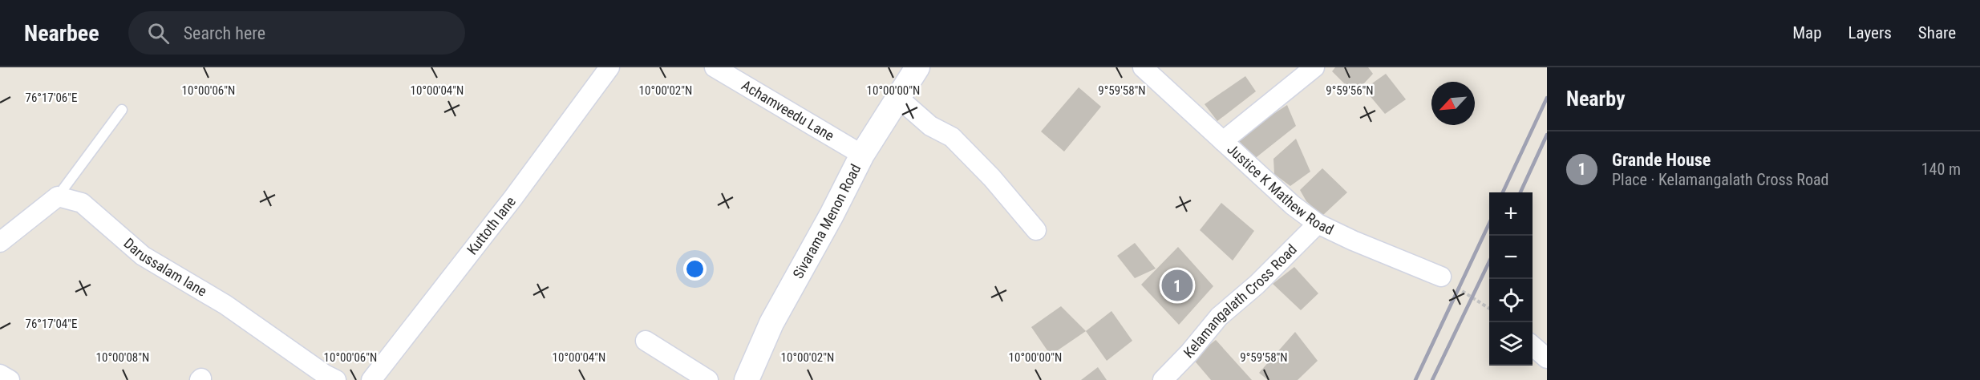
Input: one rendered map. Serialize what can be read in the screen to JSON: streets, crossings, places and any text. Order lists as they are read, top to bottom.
{
  "streets": {
    "street": [
      "Achamveedu Lane",
      "Justice K Mathew Road",
      "Sivarama Menon Road",
      "Kuttoth lane",
      "Darussalam lane",
      "Kelamangalath Cross Road"
    ]
  },
  "crossings": [
    ["Achamveedu Lane", "Sivarama Menon Road"],
    ["Justice K Mathew Road", "Kelamangalath Cross Road"]
  ],
  "north": "bottom left",
  "page": {
    "header": "Nearbee",
    "search": "Search here",
    "nav": ["Map", "Layers", "Share"],
    "heading": "Nearby",
    "list": [
      {
        "mark": "1",
        "name": "Grande House",
        "note": "Place · Kelamangalath Cross Road",
        "value": "140 m"
      }
    ],
    "map_buttons": ["+", "−"],
    "pins": "1"
  },
  "coordinates": [
    "10°00'06\"N",
    "10°00'04\"N",
    "10°00'02\"N",
    "10°00'00\"N",
    "9°59'58\"N",
    "9°59'56\"N",
    "76°17'06\"E",
    "76°17'04\"E",
    "10°00'08\"N"
  ]
}
